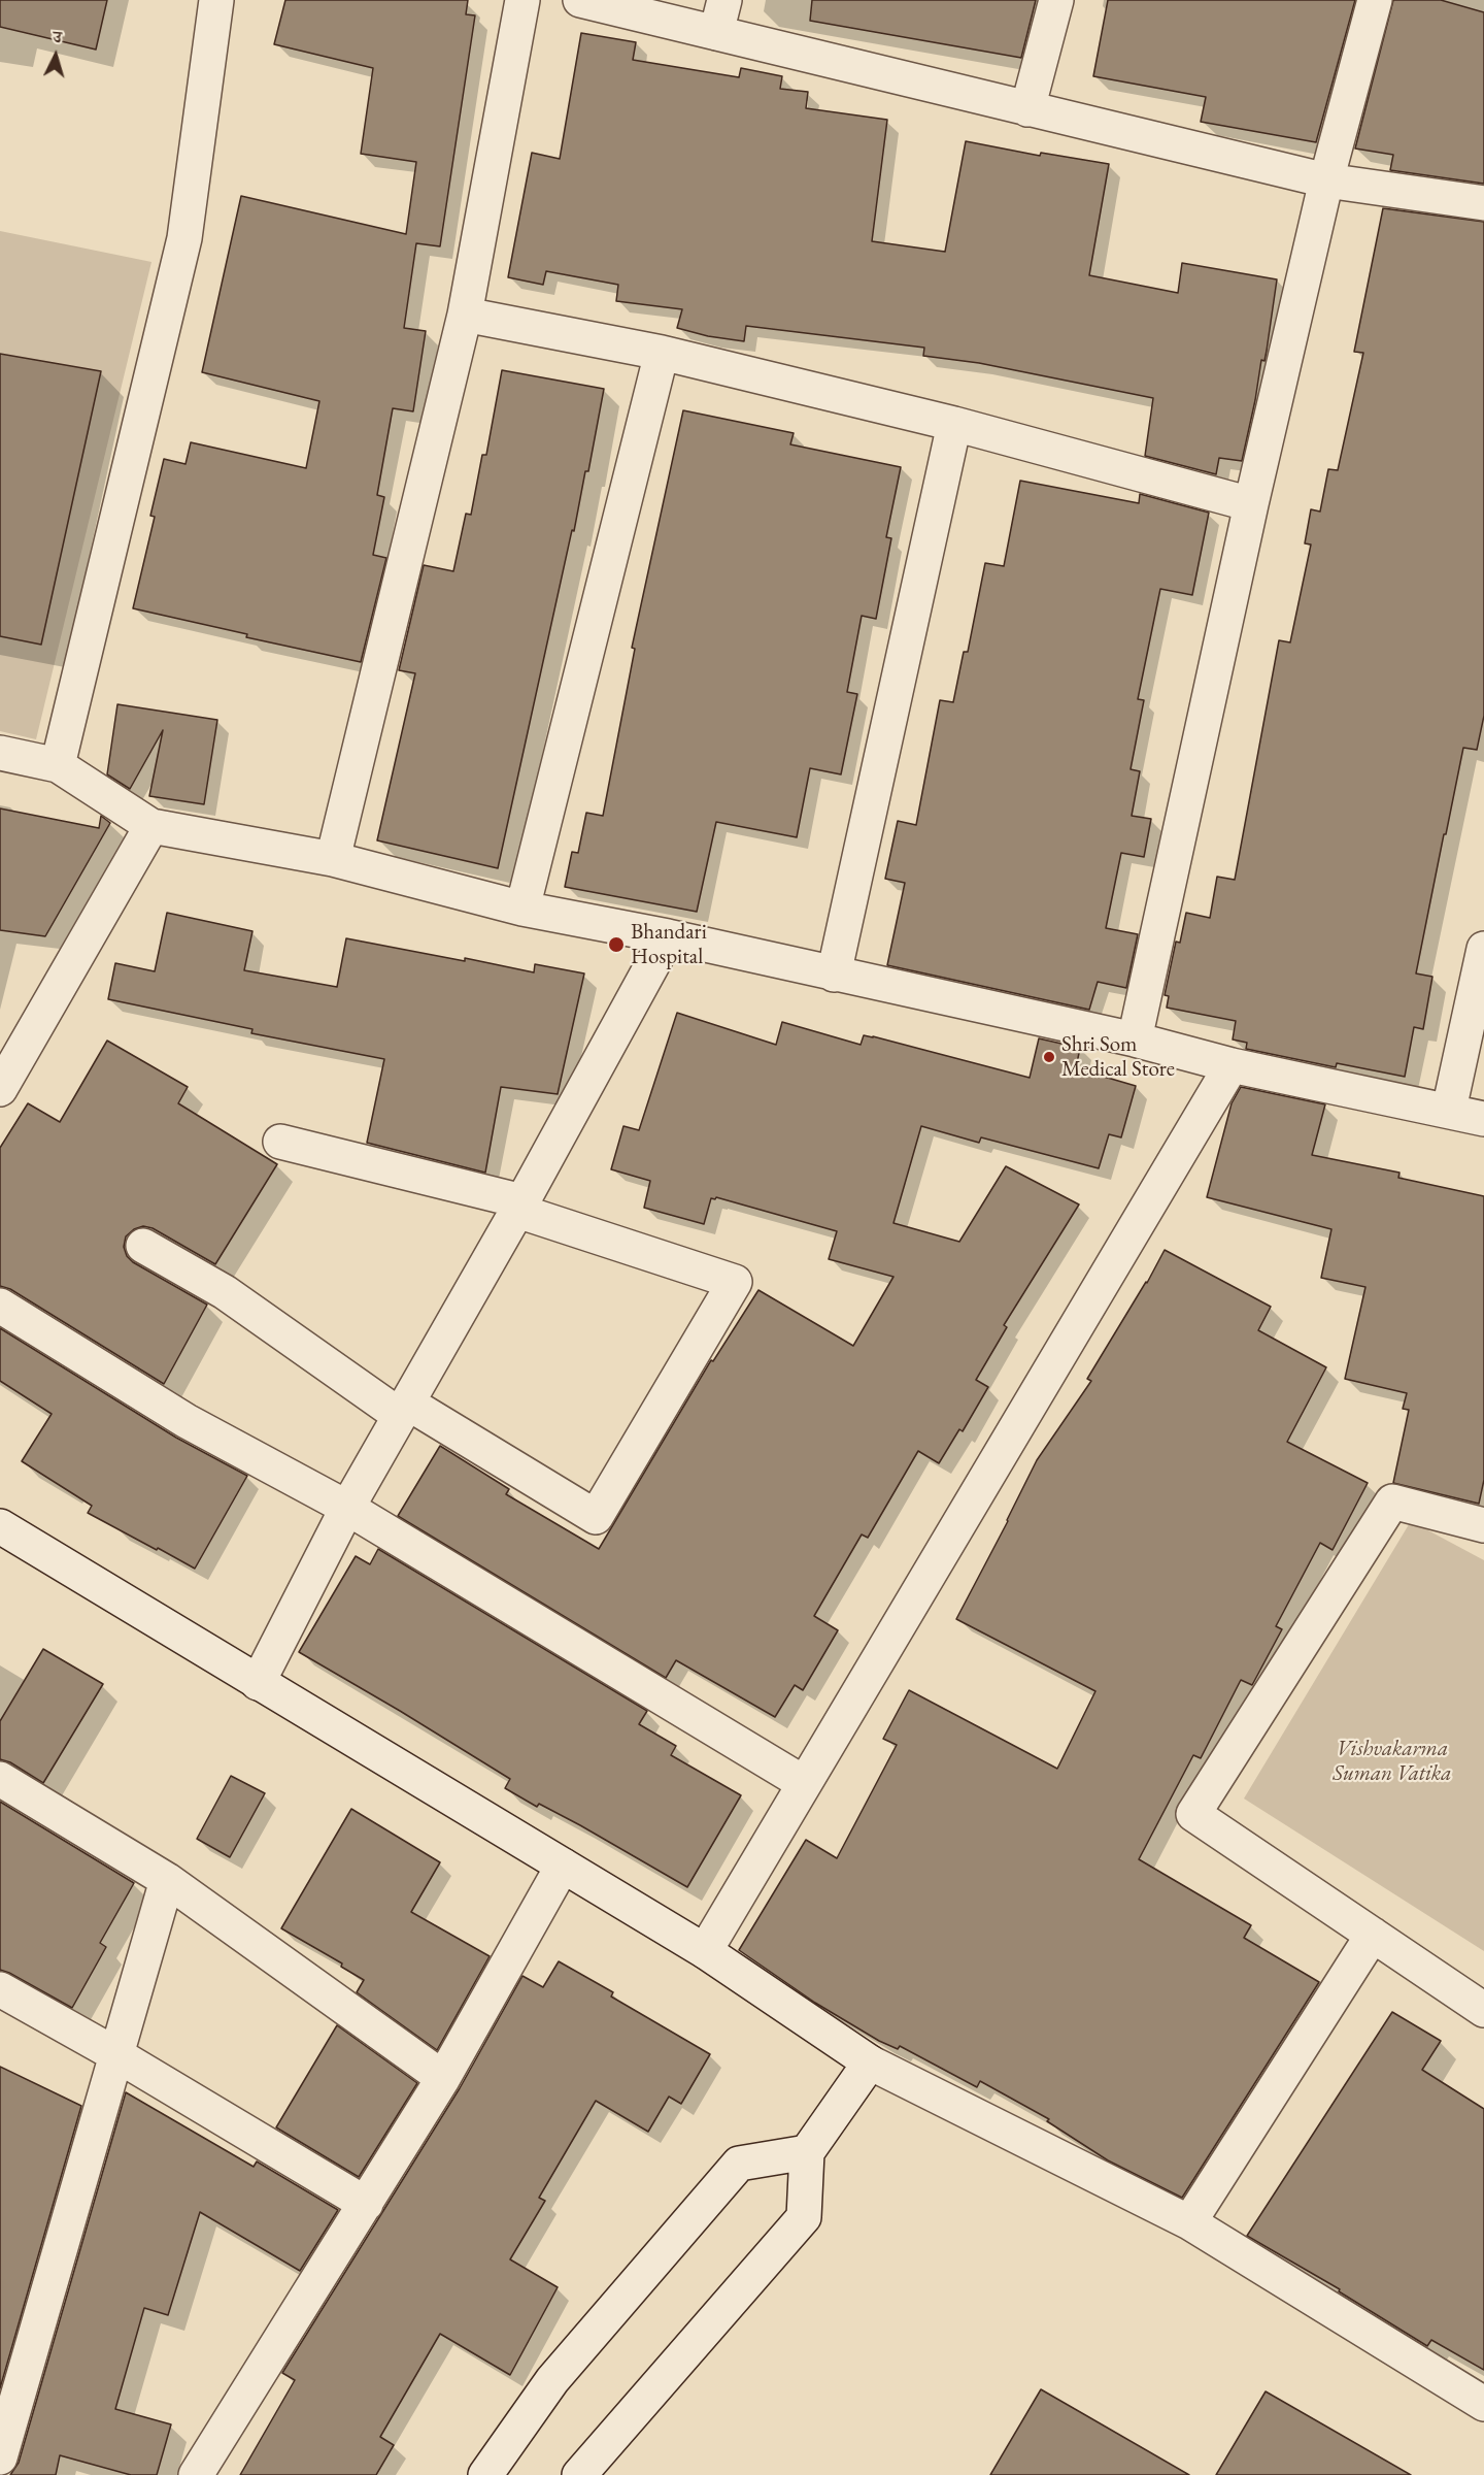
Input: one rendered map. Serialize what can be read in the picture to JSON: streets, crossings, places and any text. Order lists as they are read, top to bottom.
{
  "parks": ["Vishvakarma Suman Vatika"],
  "places": ["Bhandari Hospital", "Shri Som Medical Store"],
  "north": "top"
}
